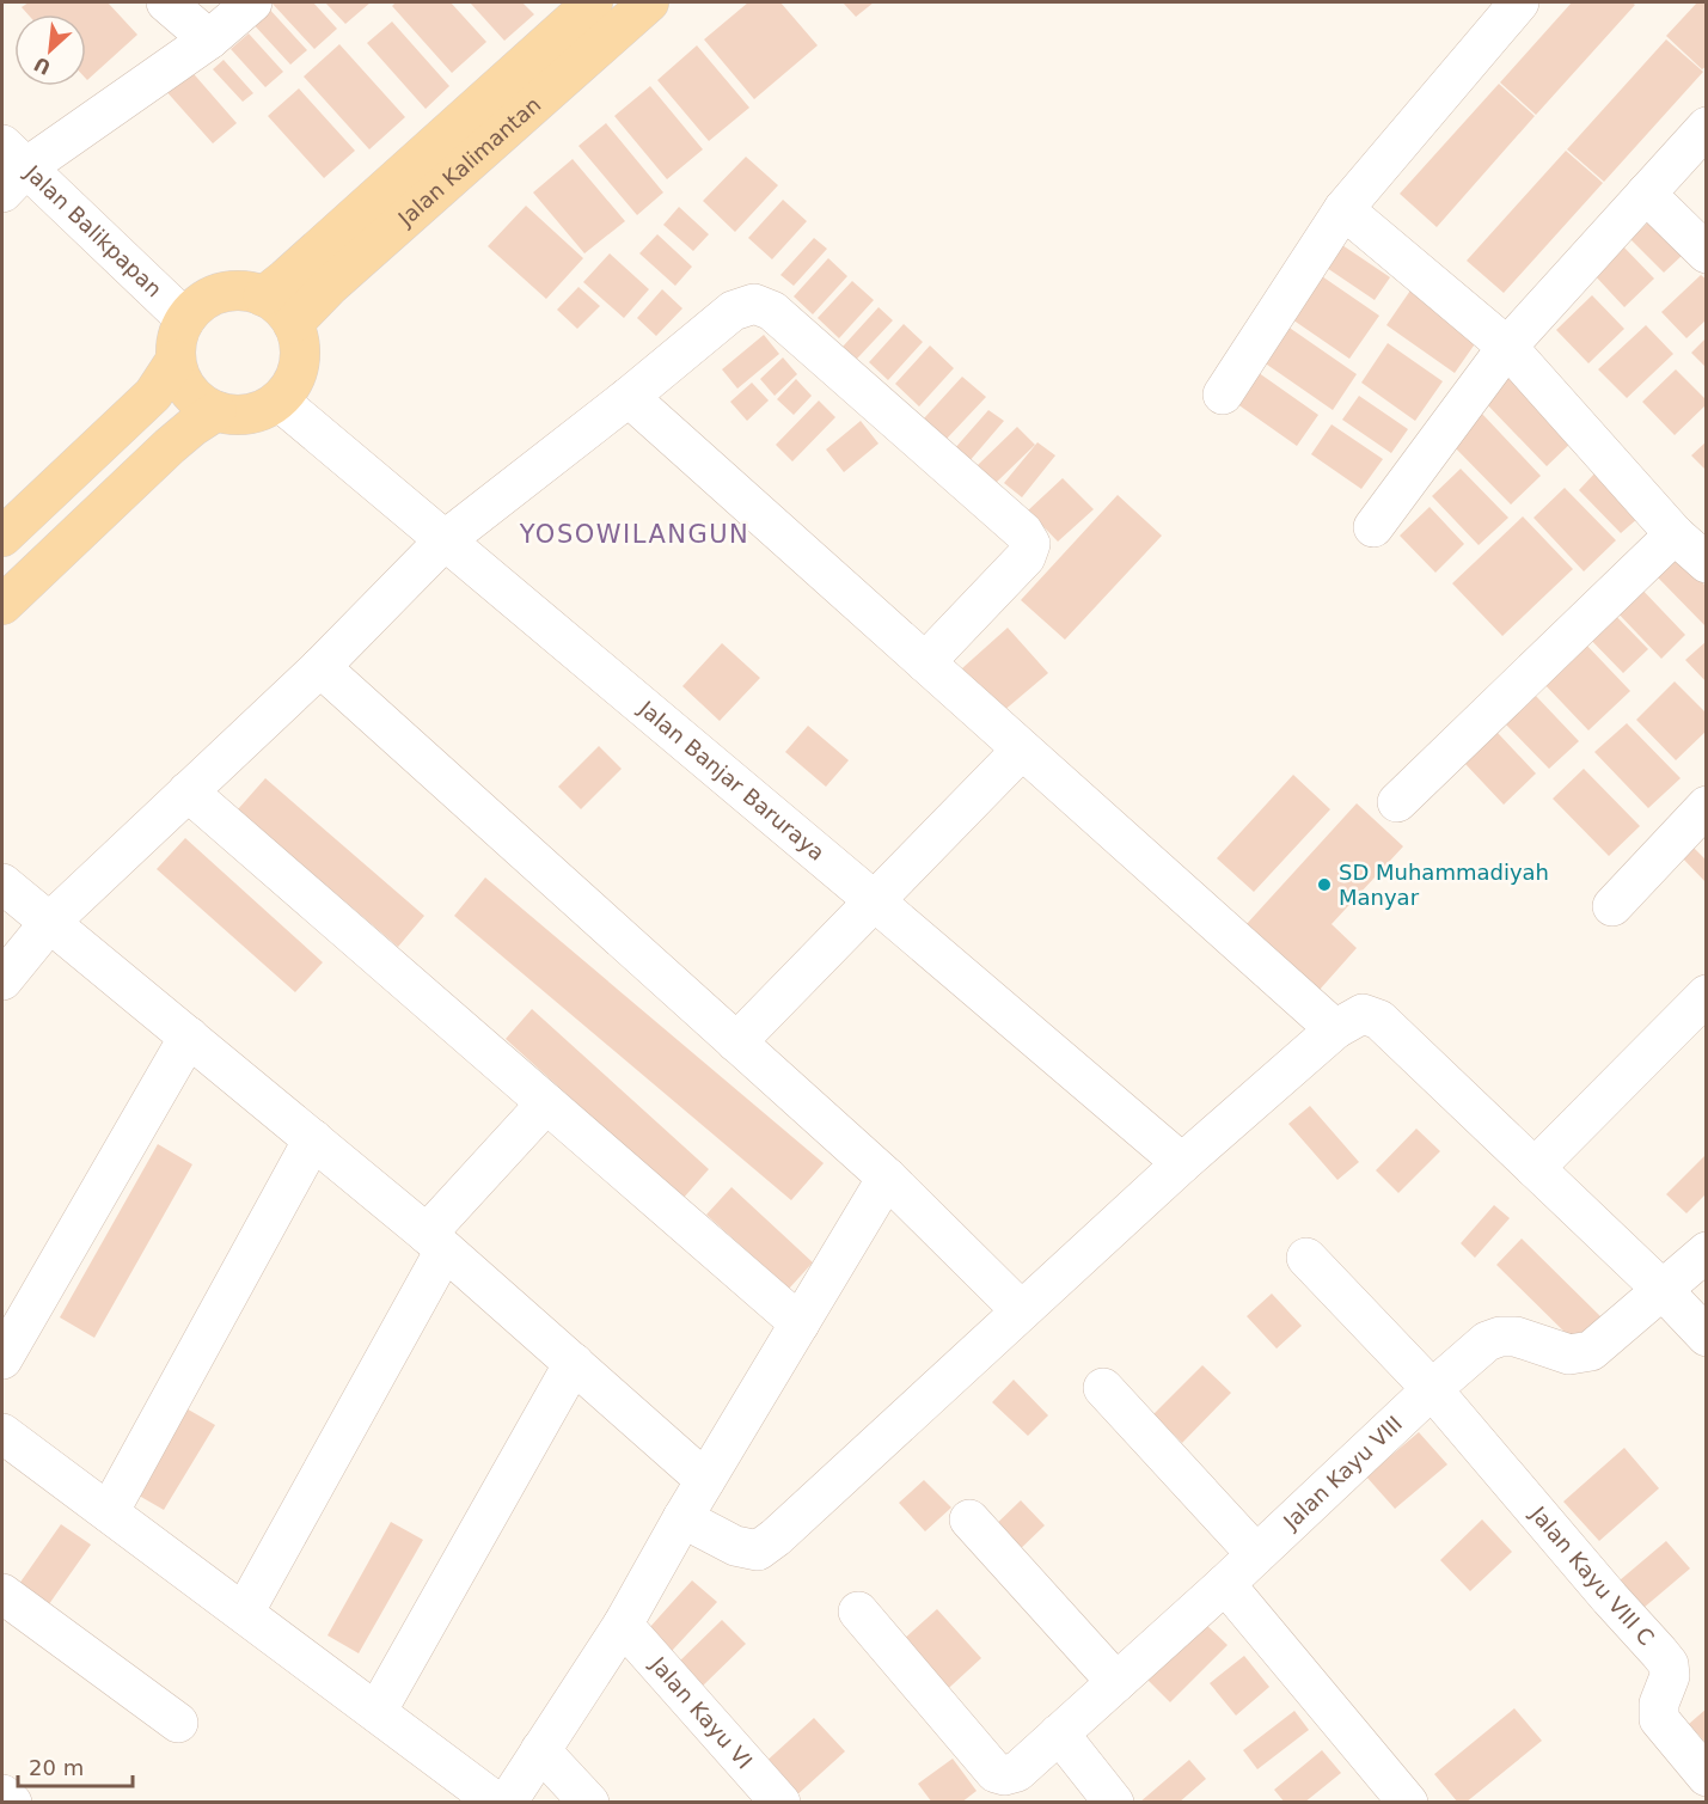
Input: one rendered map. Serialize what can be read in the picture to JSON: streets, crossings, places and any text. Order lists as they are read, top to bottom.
{
  "streets": {
    "main road": ["Jalan Kalimantan"],
    "street": [
      "Jalan Balikpapan",
      "Jalan Banjar Baruraya",
      "Jalan Kayu VIII",
      "Jalan Kayu VIII C",
      "Jalan Kayu VI"
    ]
  },
  "crossings": [
    ["Jalan Kalimantan", "Jalan Balikpapan"],
    ["Jalan Kalimantan", "Jalan Banjar Baruraya"],
    ["Jalan Balikpapan", "Jalan Banjar Baruraya"],
    ["Jalan Kayu VIII", "Jalan Kayu VIII C"]
  ],
  "districts": ["YOSOWILANGUN"],
  "places": ["SD Muhammadiyah Manyar"],
  "scale_bar": "20 m",
  "north": "bottom left"
}
